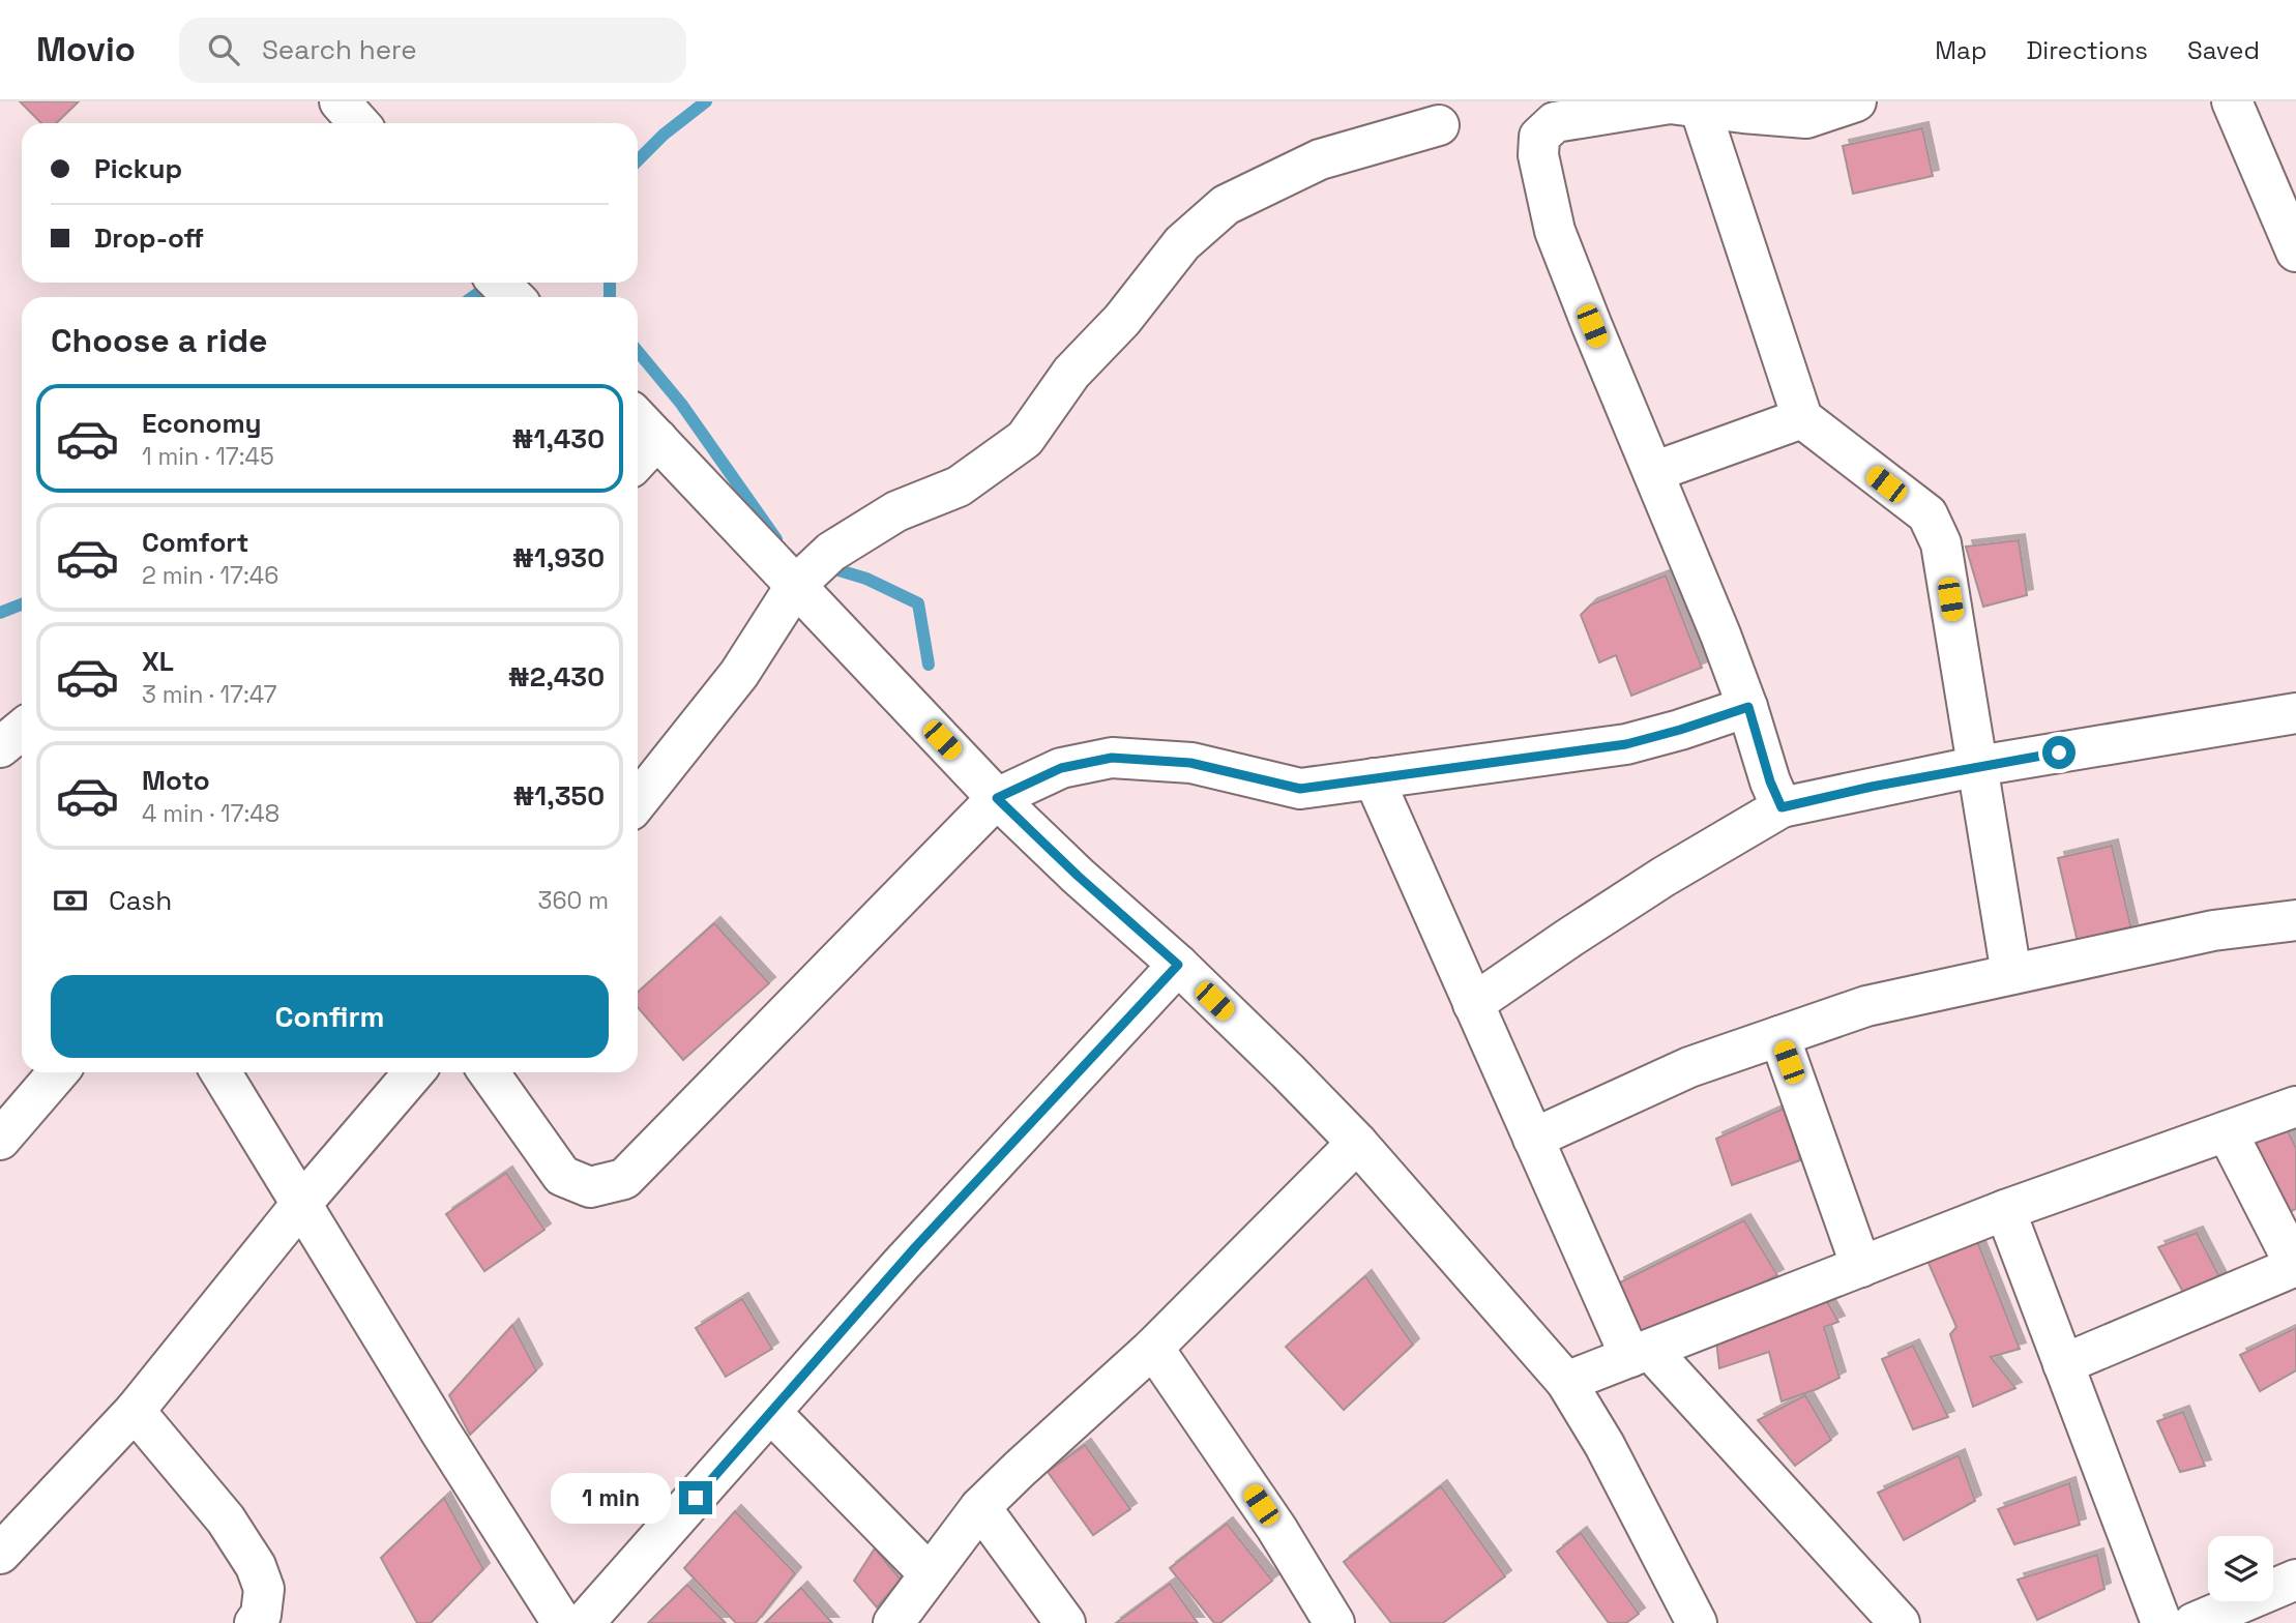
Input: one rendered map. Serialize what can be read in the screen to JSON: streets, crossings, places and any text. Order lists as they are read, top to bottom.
{
  "page": {
    "header": "Movio",
    "search": "Search here",
    "nav": ["Map", "Directions", "Saved"],
    "banner": ["Pickup", "Drop-off"],
    "heading": "Choose a ride",
    "list": [
      {
        "name": "Economy",
        "note": "1 min · 17:45",
        "value": "₦1,430"
      },
      {
        "name": "Comfort",
        "note": "2 min · 17:46",
        "value": "₦1,930"
      },
      {
        "name": "XL",
        "note": "3 min · 17:47",
        "value": "₦2,430"
      },
      {
        "name": "Moto",
        "note": "4 min · 17:48",
        "value": "₦1,350"
      }
    ],
    "pay": ["Cash", "360 m"],
    "buttons": "Confirm",
    "bubble": "1 min"
  }
}
